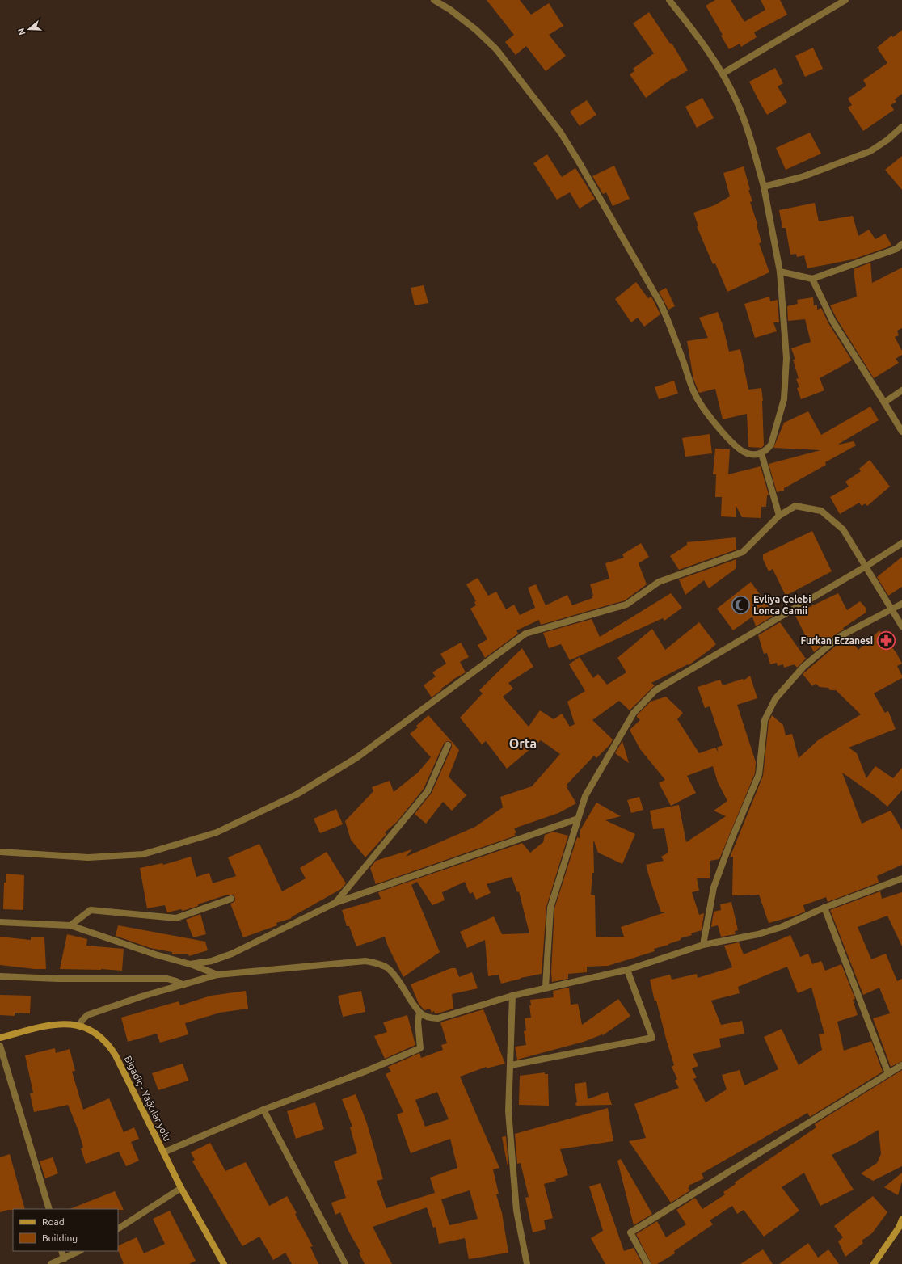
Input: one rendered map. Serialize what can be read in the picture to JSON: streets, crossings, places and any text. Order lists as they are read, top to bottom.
{
  "streets": {
    "main road": ["Bigadiç - Yağcılar yolu"]
  },
  "districts": ["Orta"],
  "places": {
    "mosque": ["Evliya Çelebi Lonca Camii"],
    "pharmacy": ["Furkan Eczanesi"]
  },
  "legend": ["Road", "Building"],
  "north": "left"
}
